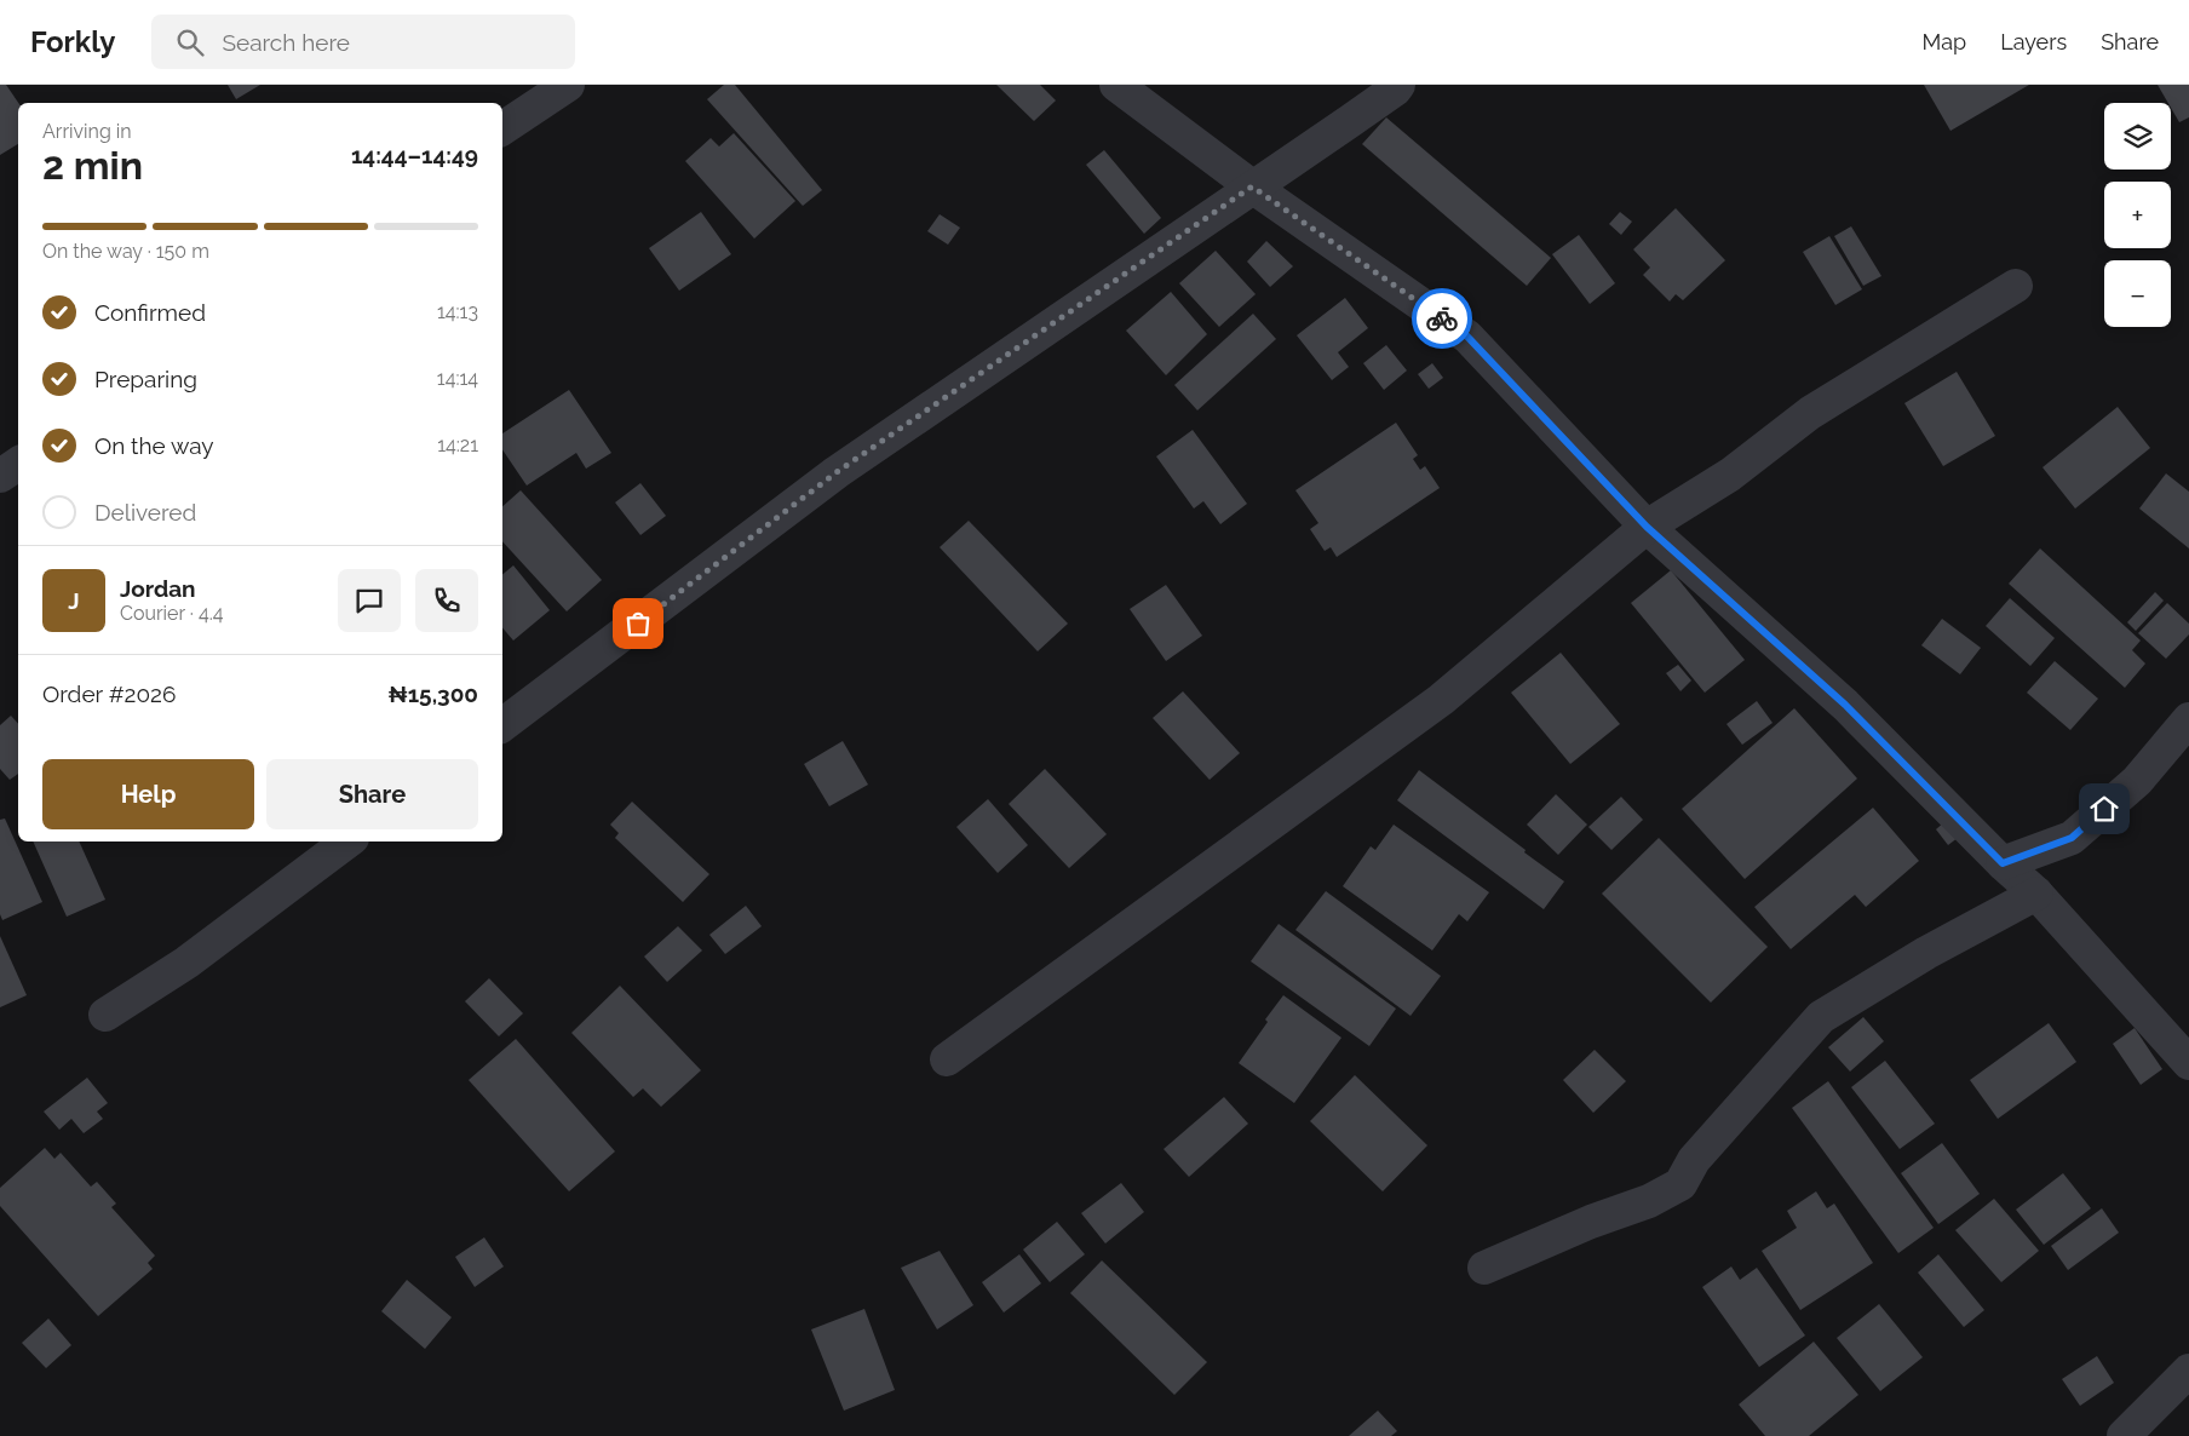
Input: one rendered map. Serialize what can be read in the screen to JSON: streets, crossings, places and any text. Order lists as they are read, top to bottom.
{
  "page": {
    "header": "Forkly",
    "search": "Search here",
    "nav": ["Map", "Layers", "Share"],
    "map_buttons": ["+", "−"],
    "heading": ["2 min", "Arriving in", "14:44–14:49"],
    "panel": [
      "Jordan",
      "Courier · 4.4",
      "Order #2026",
      "₦15,300"
    ],
    "bar": "On the way · 150 m",
    "list": [
      ["Confirmed", "14:13"],
      ["Preparing", "14:14"],
      ["On the way", "14:21"],
      "Delivered"
    ],
    "round": "J",
    "buttons": ["Help", "Share"]
  }
}
